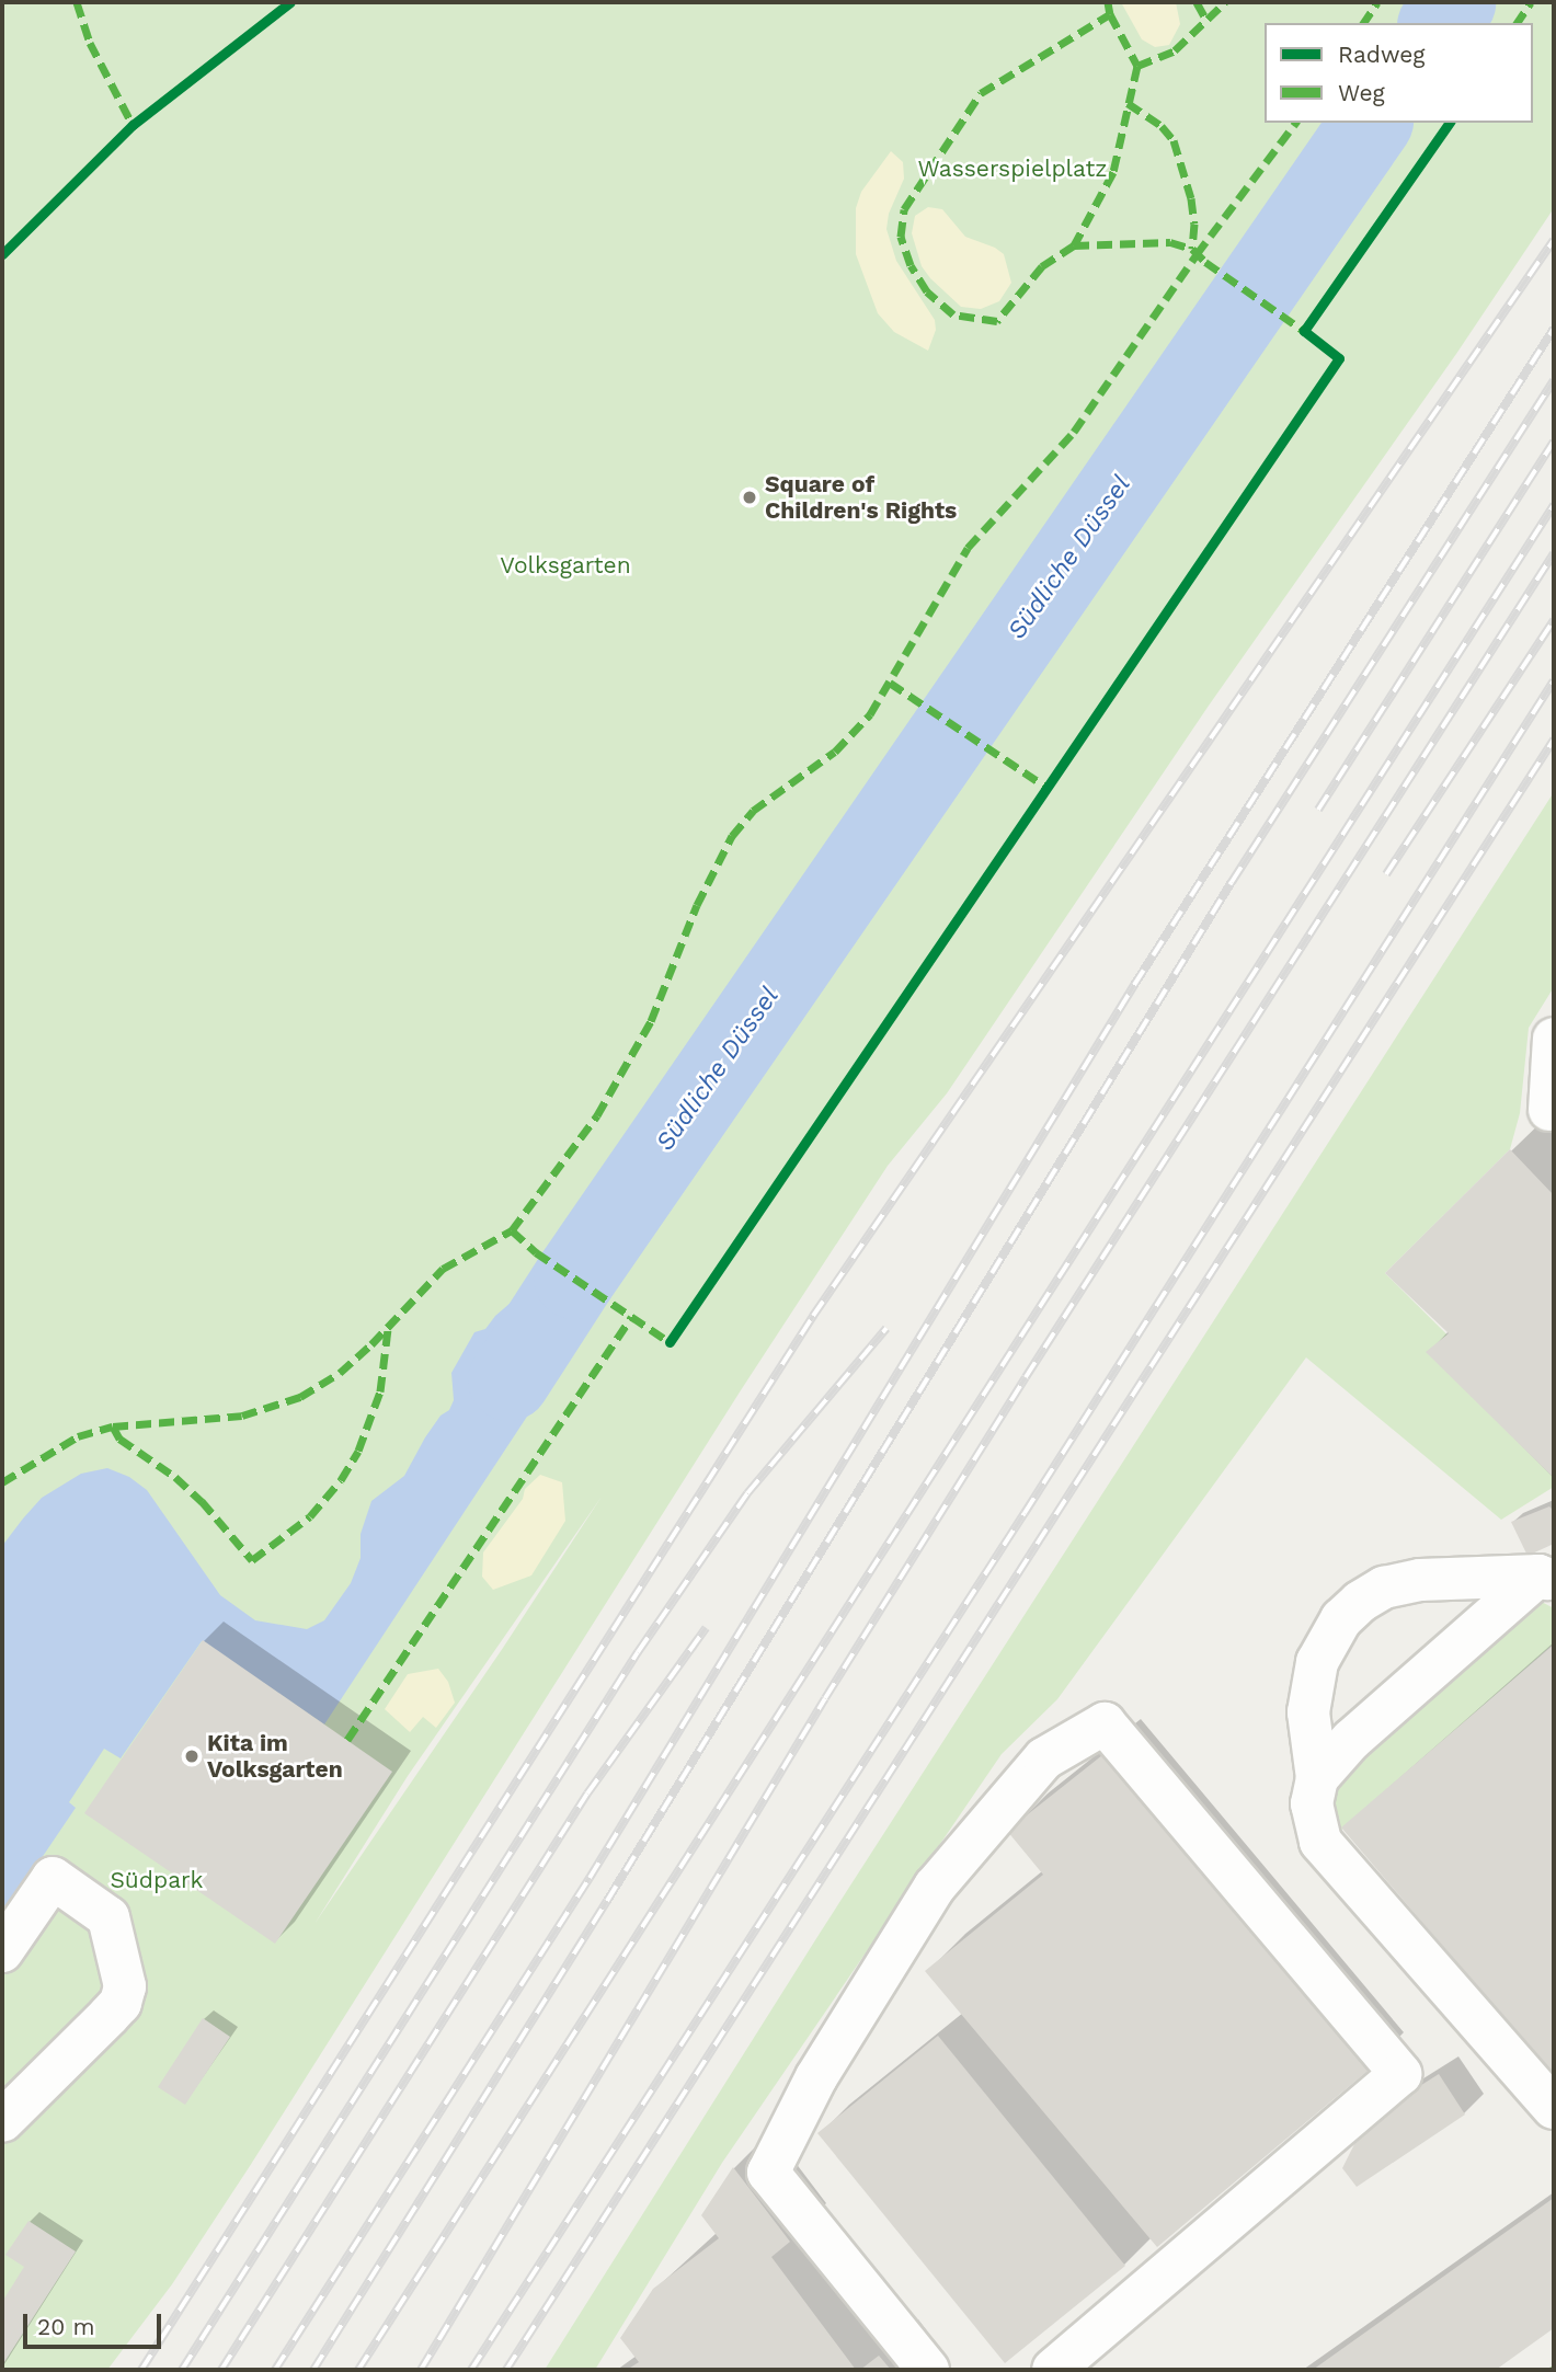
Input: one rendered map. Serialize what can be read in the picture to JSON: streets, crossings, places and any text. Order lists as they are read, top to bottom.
{
  "water": ["Südliche Düssel"],
  "parks": ["Wasserspielplatz", "Volksgarten", "Südpark"],
  "places": ["Square of Children's Rights", "Kita im Volksgarten"],
  "legend": ["Radweg", "Weg"],
  "scale_bar": "20 m"
}
